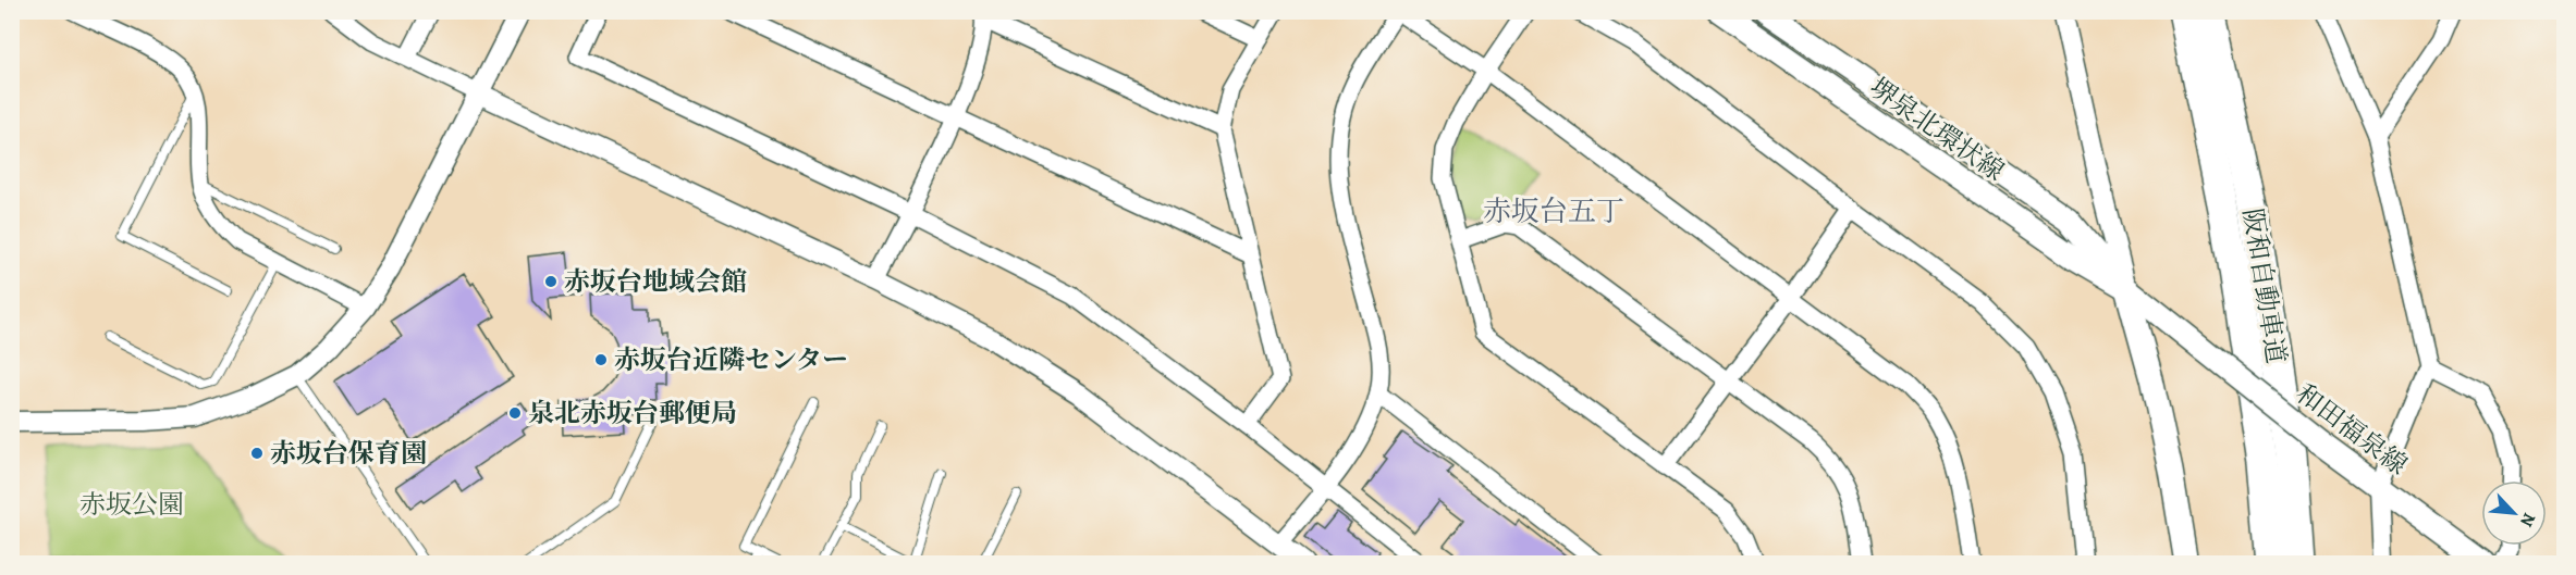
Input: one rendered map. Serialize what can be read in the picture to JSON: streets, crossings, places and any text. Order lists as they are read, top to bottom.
{
  "streets": {
    "highway": ["阪和自動車道"],
    "main road": ["堺泉北環状線", "和田福泉線"]
  },
  "crossings": [
    ["堺泉北環状線", "和田福泉線"]
  ],
  "districts": ["赤坂台五丁"],
  "parks": ["赤坂公園"],
  "places": [
    "赤坂台地域会館",
    "赤坂台近隣センター",
    "泉北赤坂台郵便局",
    "赤坂台保育園"
  ],
  "north": "bottom right"
}
